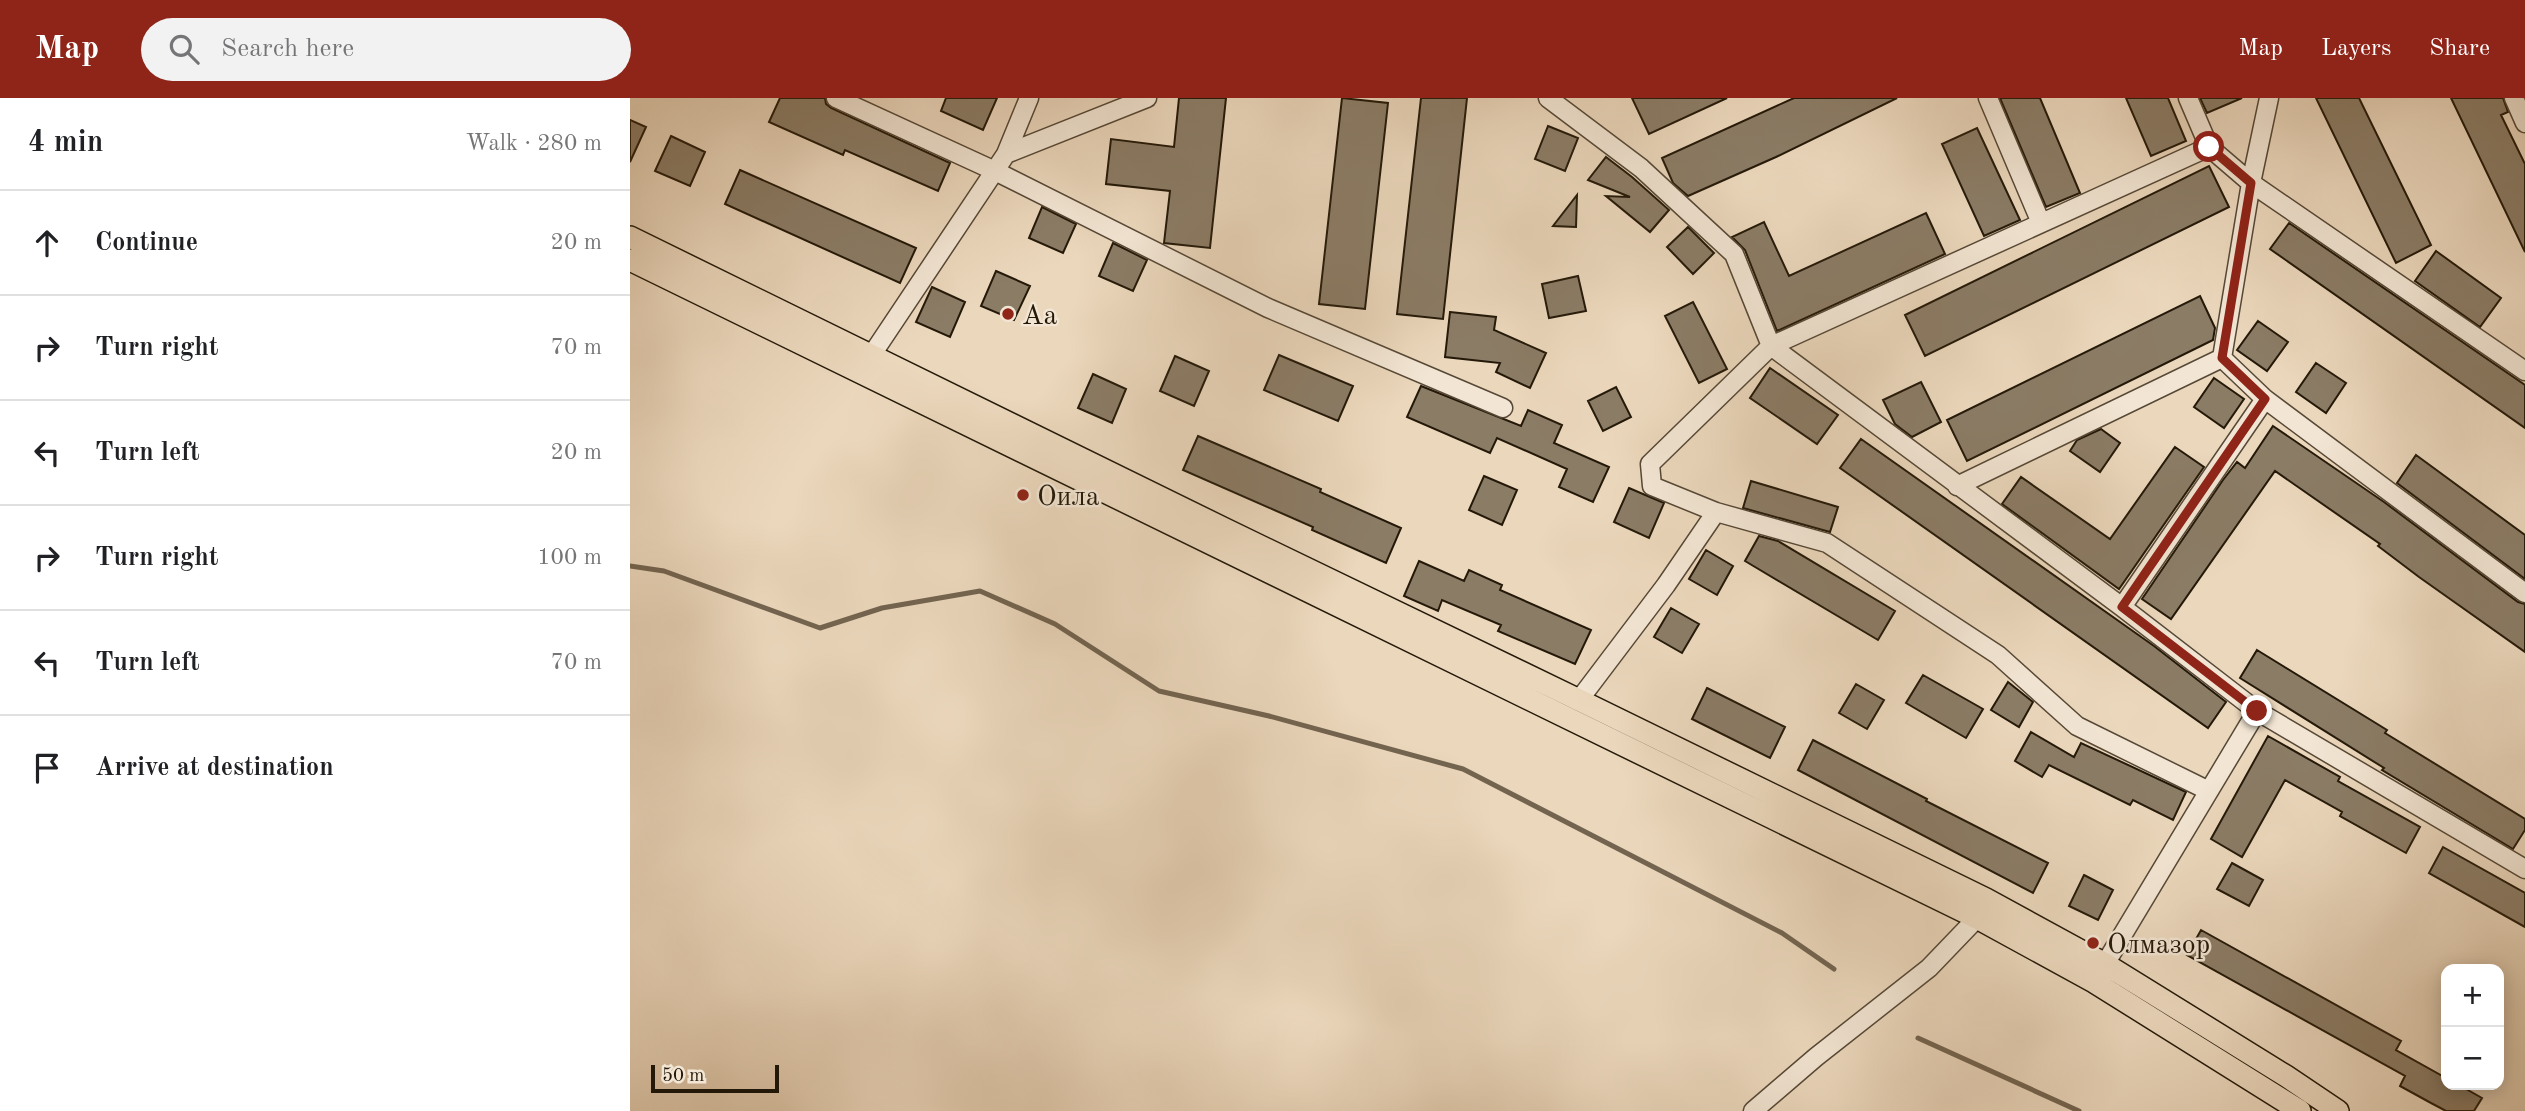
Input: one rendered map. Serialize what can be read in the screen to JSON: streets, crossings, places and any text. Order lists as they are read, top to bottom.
{
  "places": ["Аа", "Оила", "Олмазор"],
  "scale_bar": "50 m",
  "page": {
    "header": "Map",
    "search": "Search here",
    "nav": ["Map", "Layers", "Share"],
    "heading": ["4 min", "Walk · 280 m"],
    "list": [
      ["Continue", "20 m"],
      ["Turn right", "70 m"],
      ["Turn left", "20 m"],
      ["Turn right", "100 m"],
      ["Turn left", "70 m"],
      "Arrive at destination"
    ],
    "map_buttons": ["+", "−"],
    "scale": "50 m"
  }
}
